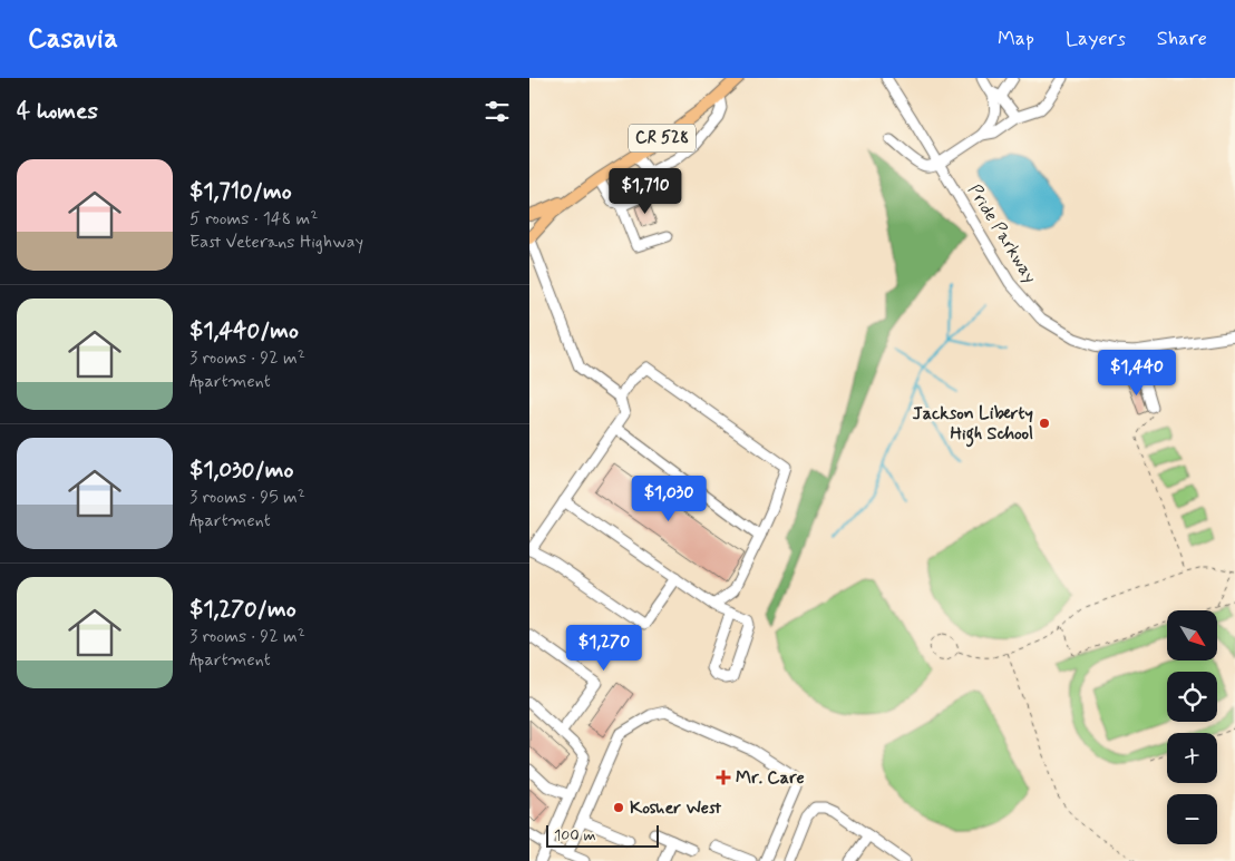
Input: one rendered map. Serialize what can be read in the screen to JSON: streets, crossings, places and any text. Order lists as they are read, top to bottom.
{
  "streets": {
    "main road": ["CR 528"],
    "street": ["Pride Parkway"]
  },
  "places": {
    "other": ["Jackson Liberty High School", "Kosher West"],
    "health": ["Mr. Care"]
  },
  "scale_bar": "100 m",
  "north": "bottom right",
  "page": {
    "header": "Casavia",
    "nav": ["Map", "Layers", "Share"],
    "heading": "4 homes",
    "list": [
      {
        "name": "$1,710/mo",
        "note": "5 rooms · 148 m² · East Veterans Highway"
      },
      {
        "name": "$1,440/mo",
        "note": "3 rooms · 92 m² · Apartment"
      },
      {
        "name": "$1,030/mo",
        "note": "3 rooms · 95 m² · Apartment"
      },
      {
        "name": "$1,270/mo",
        "note": "3 rooms · 92 m² · Apartment"
      }
    ],
    "price": [
      "$1,710",
      "$1,440",
      "$1,030",
      "$1,270"
    ],
    "map_buttons": ["+", "−"],
    "scale": "100 m"
  }
}
